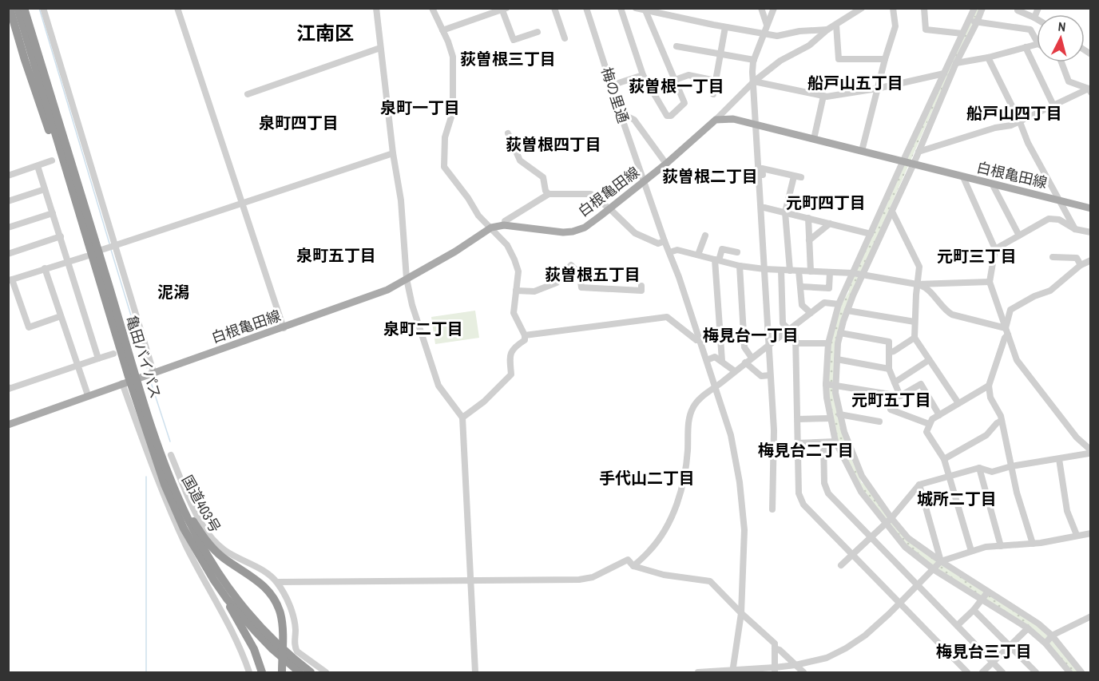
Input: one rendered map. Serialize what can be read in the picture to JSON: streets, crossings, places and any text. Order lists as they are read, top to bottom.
{
  "streets": {
    "highway": ["亀田バイパス", "国道403号"],
    "main road": ["白根亀田線"],
    "street": ["梅の里通"]
  },
  "crossings": [
    ["梅の里通", "白根亀田線"],
    ["白根亀田線", "亀田バイパス"],
    ["亀田バイパス", "国道403号"]
  ],
  "districts": [
    "江南区",
    "荻曽根三丁目",
    "船戸山五丁目",
    "荻曽根一丁目",
    "泉町一丁目",
    "船戸山四丁目",
    "泉町四丁目",
    "荻曽根四丁目",
    "荻曽根二丁目",
    "元町四丁目",
    "泉町五丁目",
    "元町三丁目",
    "荻曽根五丁目",
    "泥潟",
    "泉町二丁目",
    "梅見台一丁目",
    "元町五丁目",
    "梅見台二丁目",
    "手代山二丁目",
    "城所二丁目",
    "梅見台三丁目"
  ],
  "north": "top"
}
